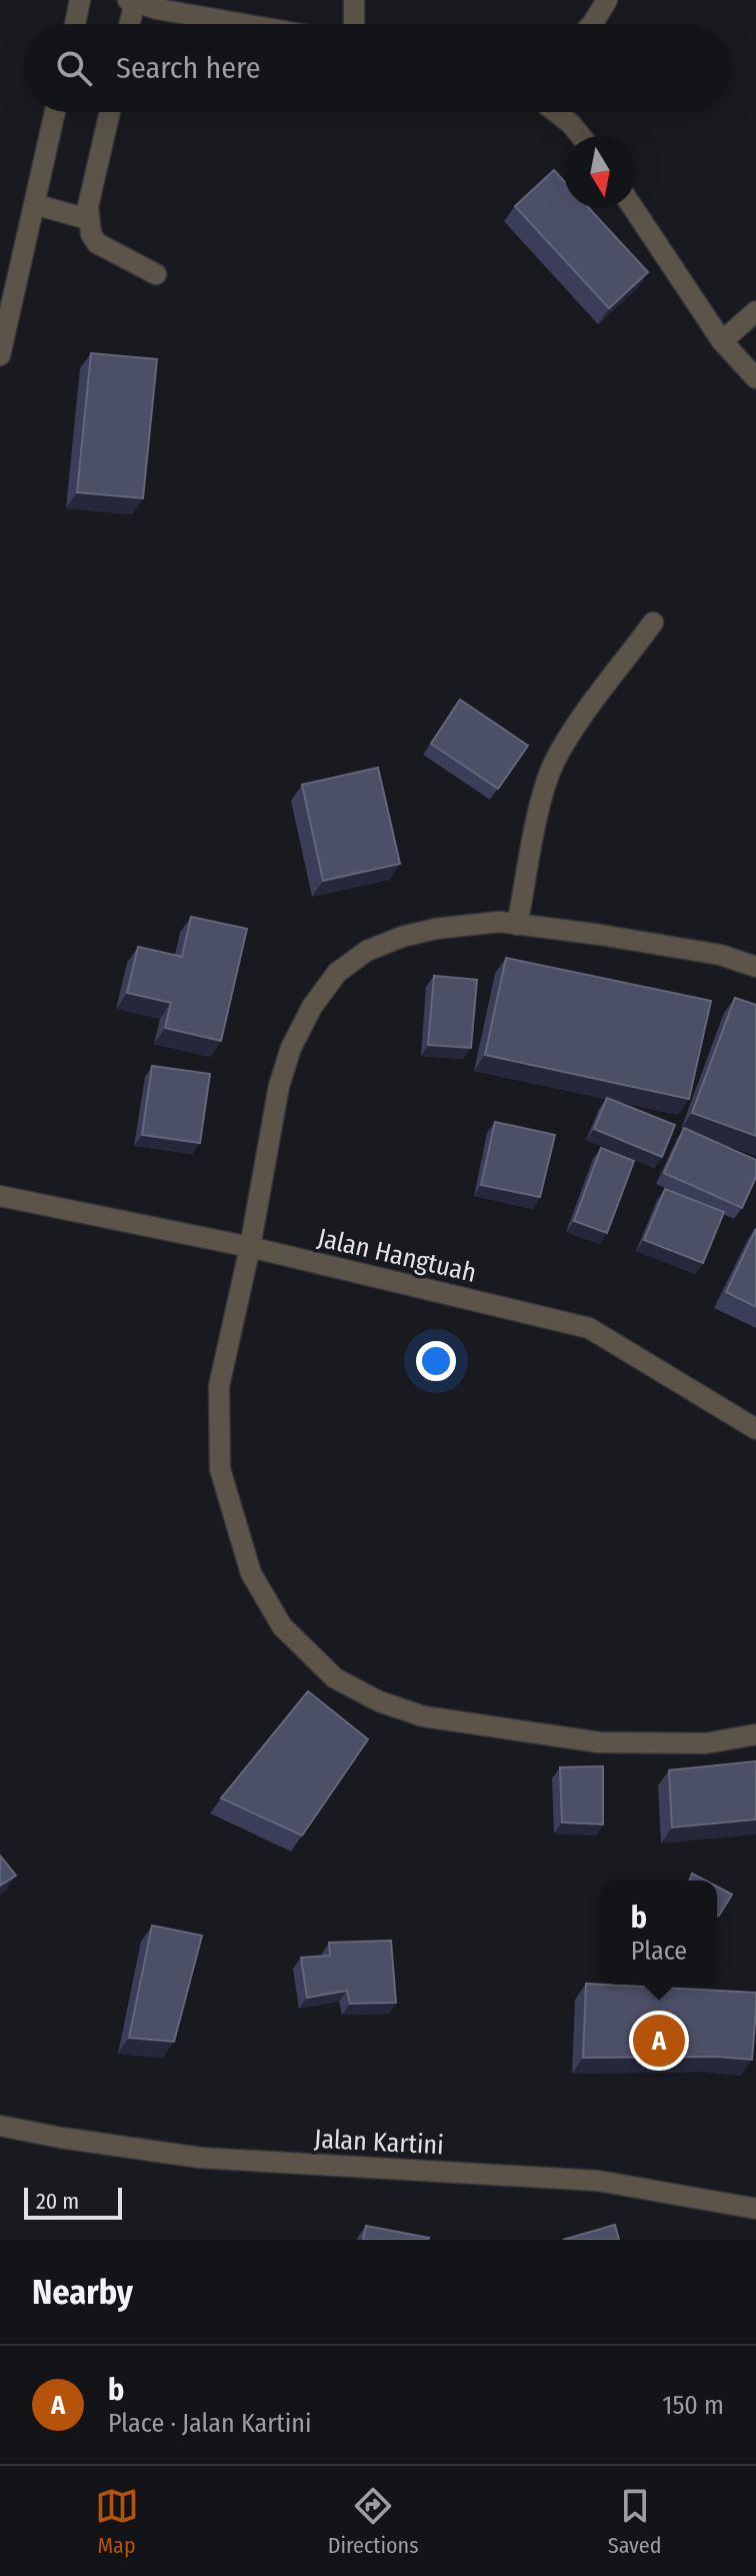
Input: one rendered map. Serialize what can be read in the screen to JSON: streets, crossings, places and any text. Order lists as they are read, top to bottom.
{
  "streets": {
    "street": ["Jalan Hangtuah", "Jalan Kartini"]
  },
  "scale_bar": "20 m",
  "north": "bottom",
  "page": {
    "search": "Search here",
    "popup": ["b", "Place"],
    "pins": "A",
    "scale": "20 m",
    "heading": "Nearby",
    "list": [
      {
        "mark": "A",
        "name": "b",
        "note": "Place · Jalan Kartini",
        "value": "150 m"
      }
    ],
    "nav": ["Map", "Directions", "Saved"]
  }
}
